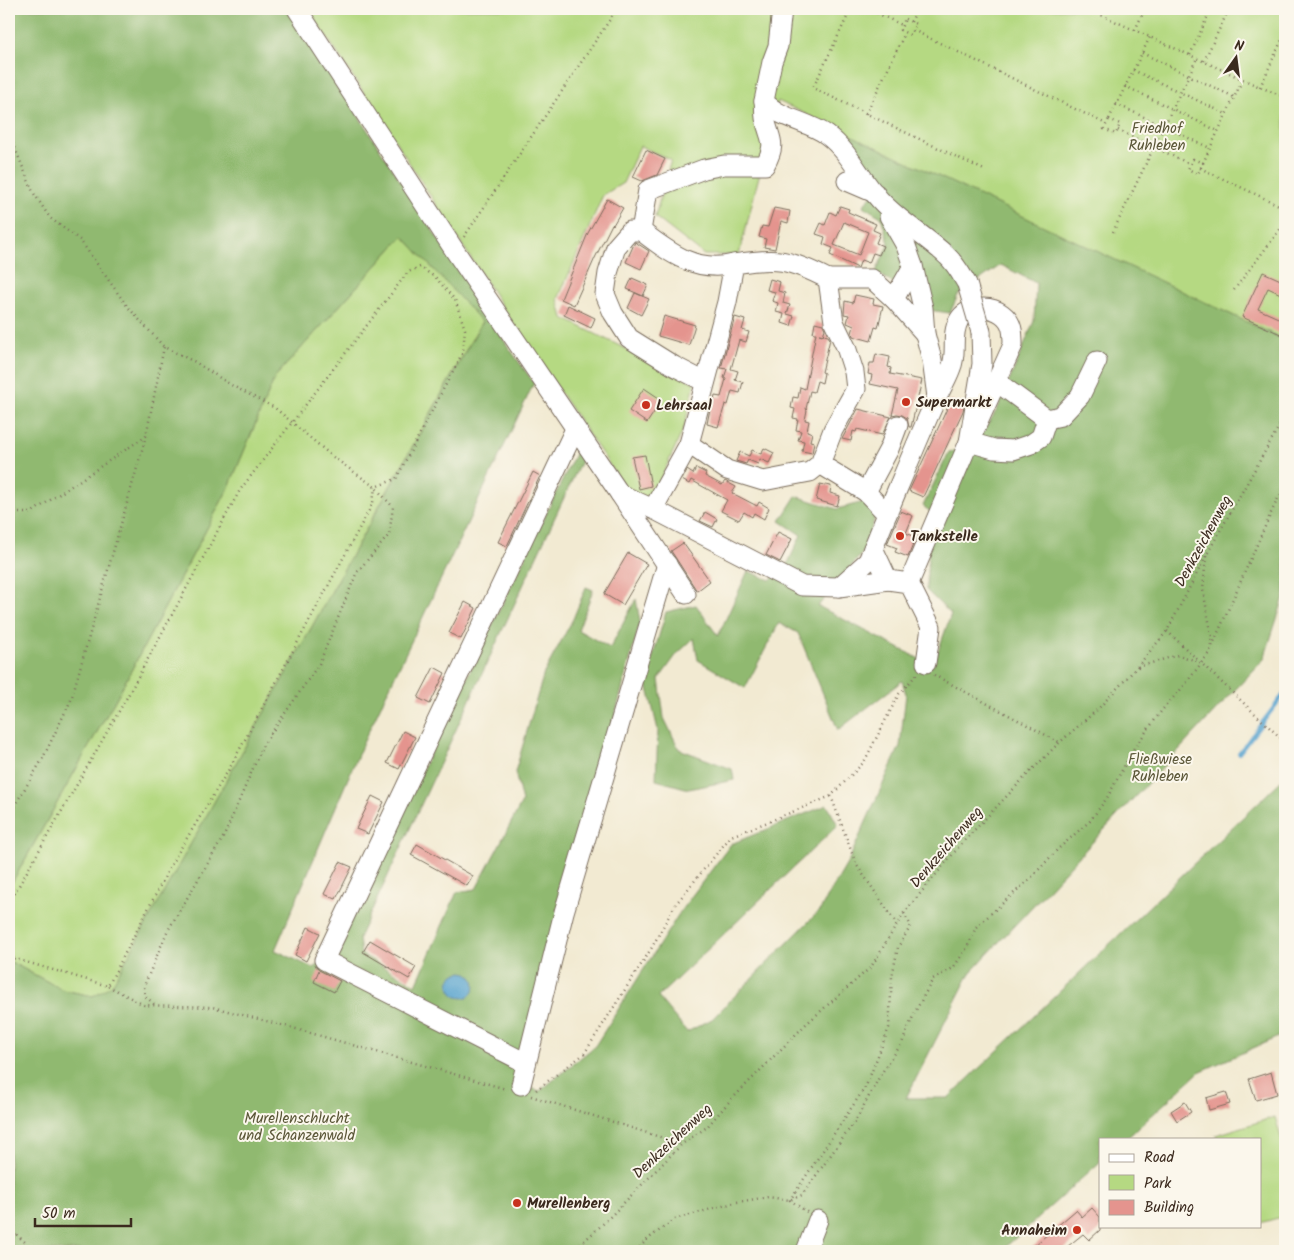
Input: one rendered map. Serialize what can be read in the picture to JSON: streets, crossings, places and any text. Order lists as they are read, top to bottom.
{
  "streets": {
    "path": ["Denkzeichenweg"]
  },
  "parks": ["Friedhof Ruhleben", "Fließwiese Ruhleben", "Murellenschlucht und Schanzenwald"],
  "places": [
    "Supermarkt",
    "Lehrsaal",
    "Tankstelle",
    "Murellenberg",
    "Annaheim"
  ],
  "legend": ["Road", "Park", "Building"],
  "scale_bar": "50 m",
  "north": "top"
}
